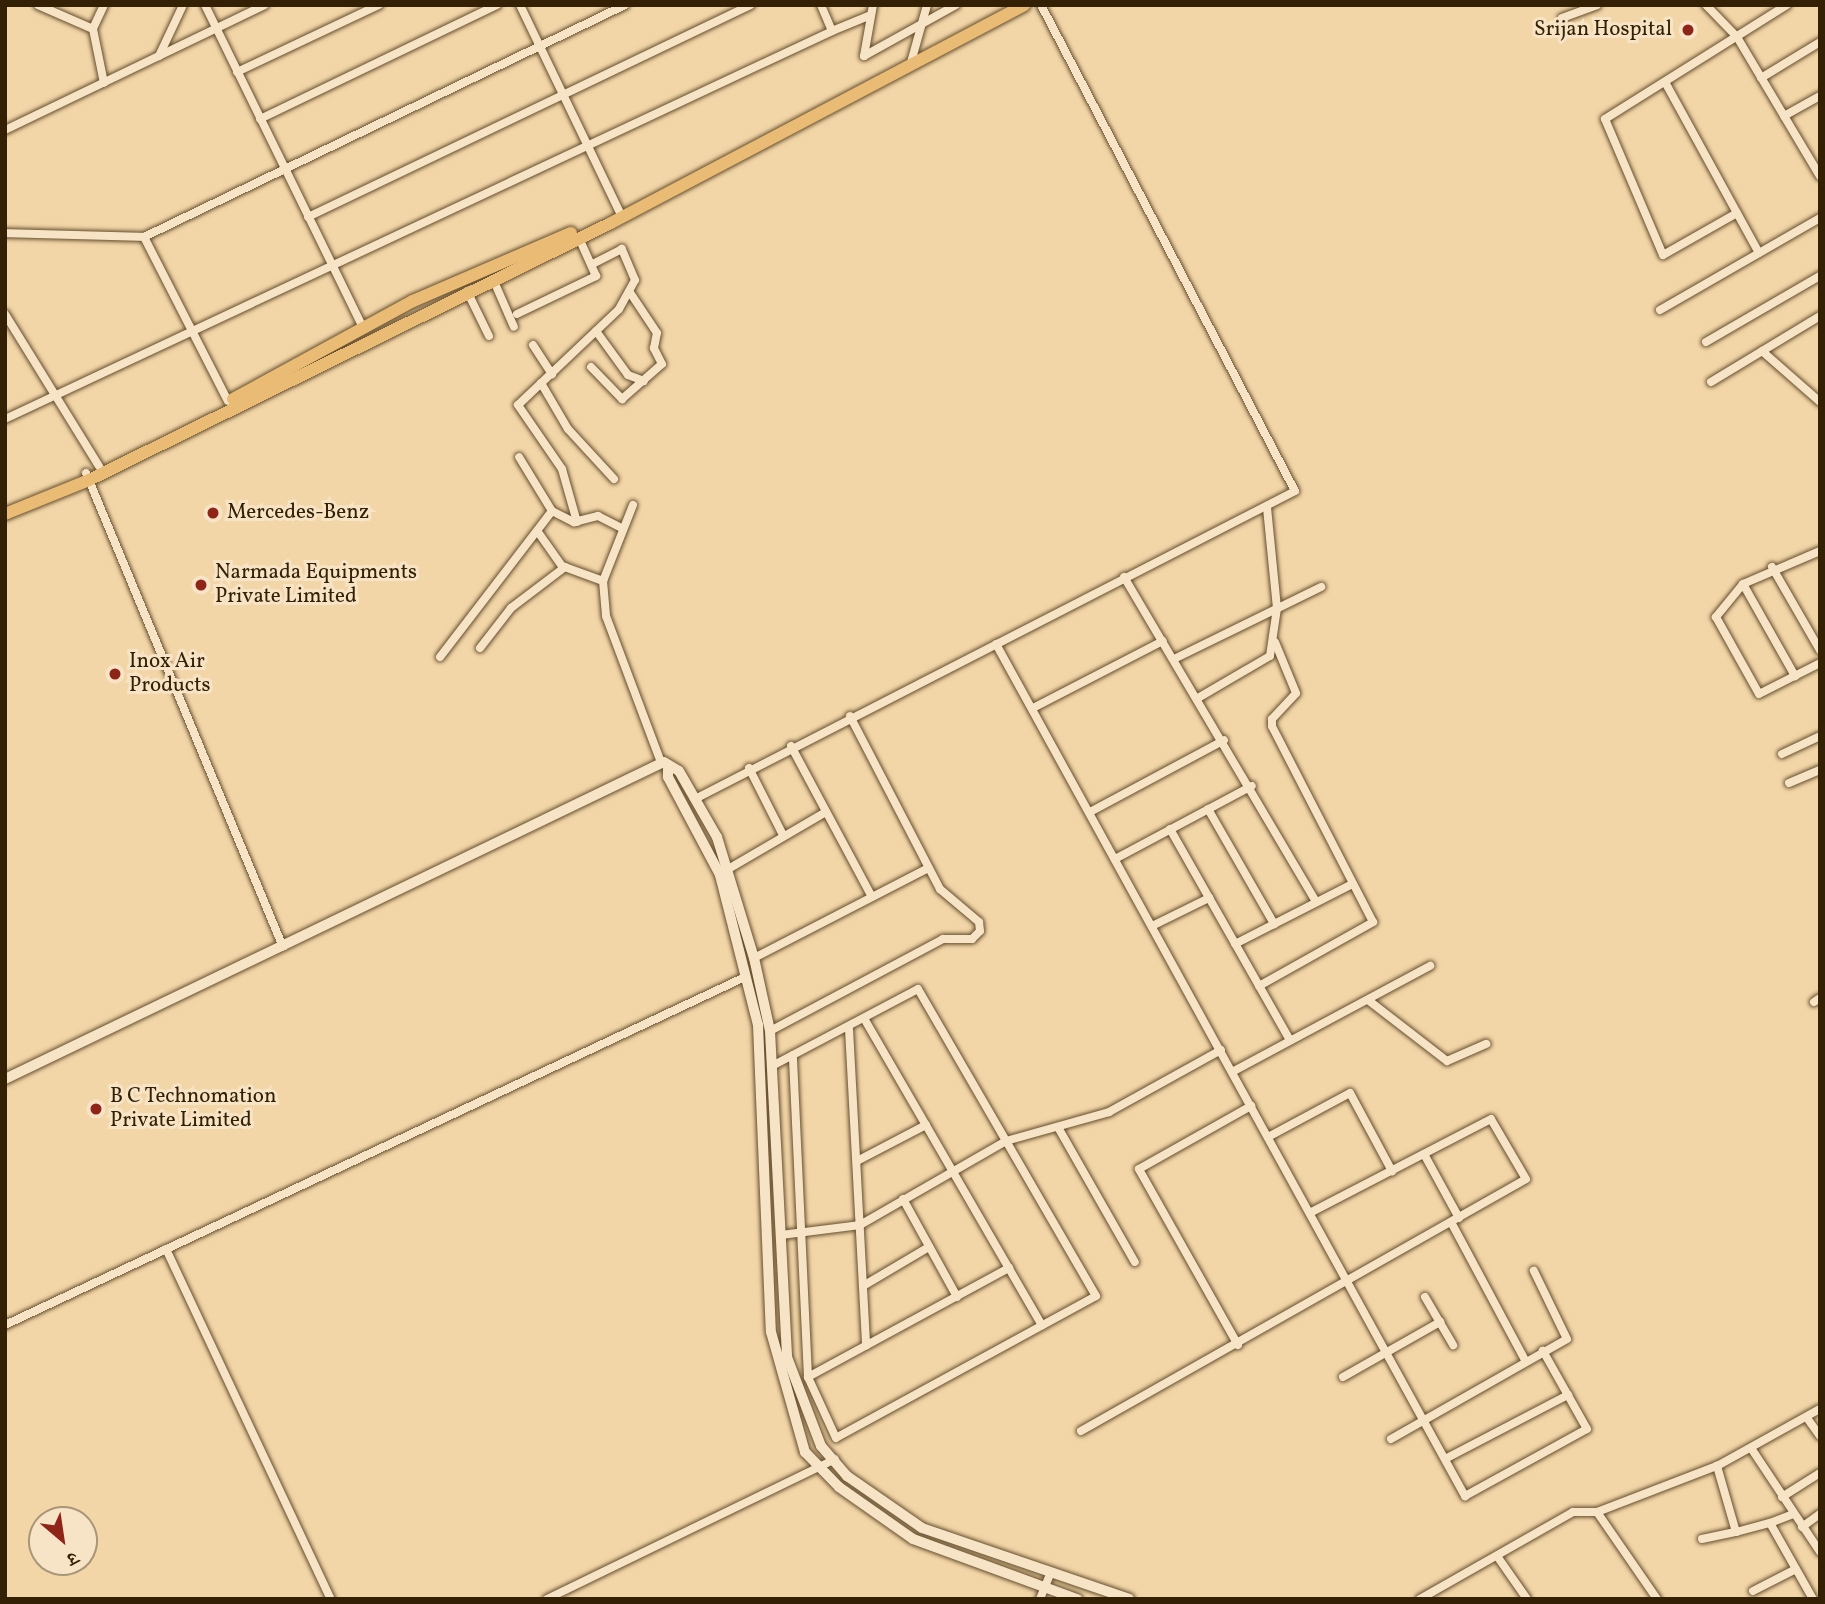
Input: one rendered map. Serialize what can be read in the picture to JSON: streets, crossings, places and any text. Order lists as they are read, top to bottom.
{
  "places": [
    "Srijan Hospital",
    "Mercedes-Benz",
    "Narmada Equipments Private Limited",
    "Inox Air Products",
    "B C Technomation Private Limited"
  ],
  "north": "bottom right"
}
